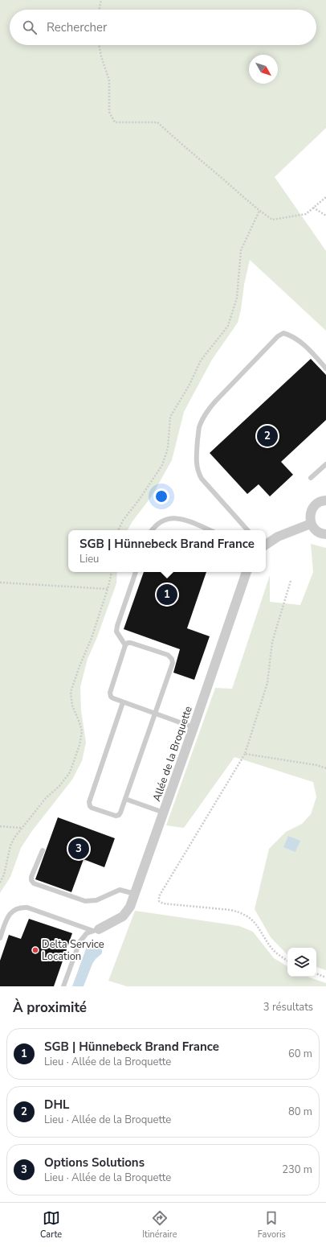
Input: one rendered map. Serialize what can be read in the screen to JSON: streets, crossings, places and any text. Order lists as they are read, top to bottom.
{
  "streets": {
    "street": ["Allée de la Broquette"]
  },
  "places": ["Delta Service Location"],
  "north": "bottom right",
  "page": {
    "search": "Rechercher",
    "pins": ["2", "1", "3"],
    "popup": ["SGB | Hünnebeck Brand France", "Lieu"],
    "heading": ["À proximité", "3 résultats"],
    "list": [
      {
        "mark": "1",
        "name": "SGB | Hünnebeck Brand France",
        "note": "Lieu · Allée de la Broquette",
        "value": "60 m"
      },
      {
        "mark": "2",
        "name": "DHL",
        "note": "Lieu · Allée de la Broquette",
        "value": "80 m"
      },
      {
        "mark": "3",
        "name": "Options Solutions",
        "note": "Lieu · Allée de la Broquette",
        "value": "230 m"
      }
    ],
    "nav": ["Carte", "Itinéraire", "Favoris"]
  }
}
